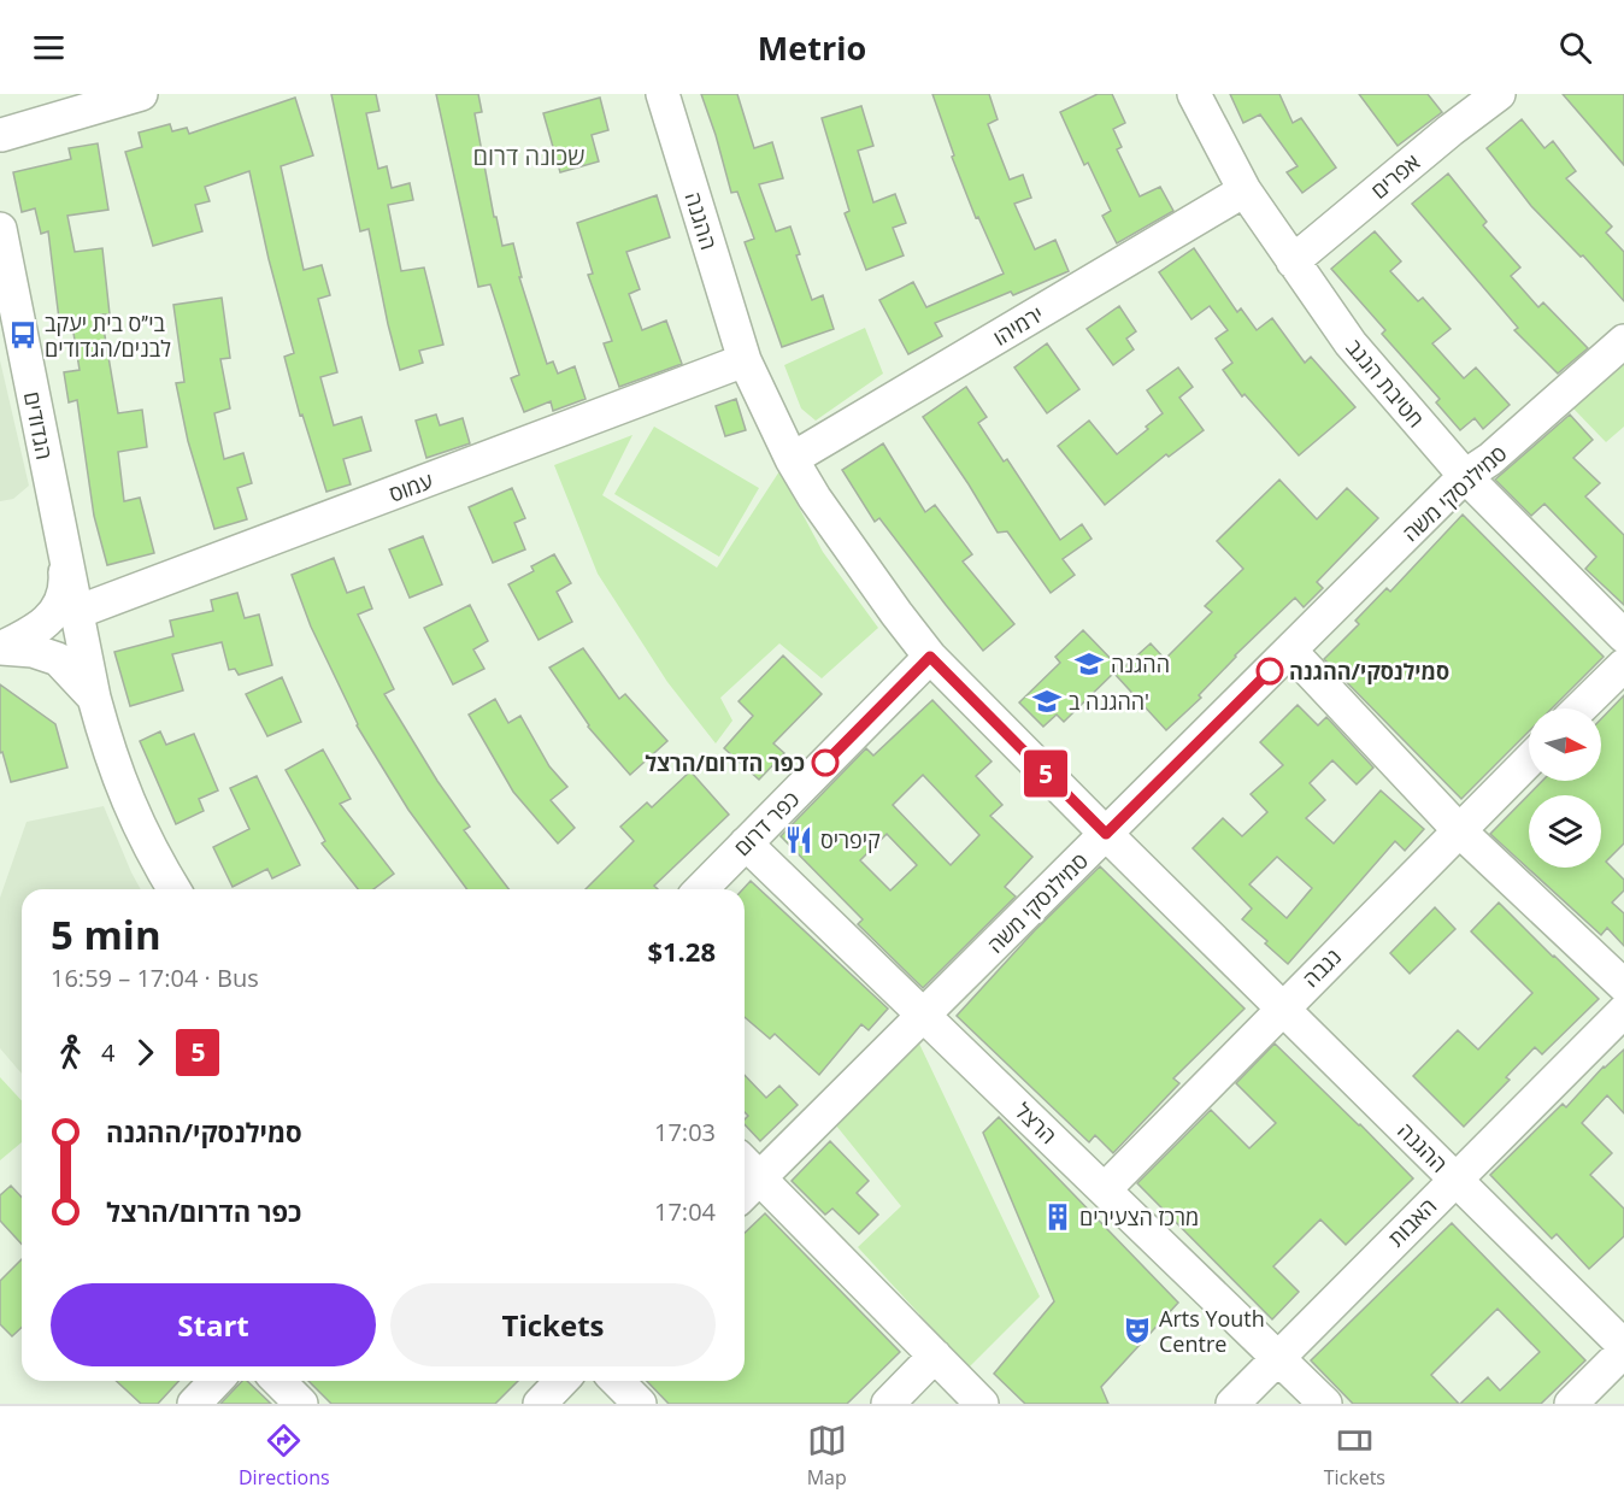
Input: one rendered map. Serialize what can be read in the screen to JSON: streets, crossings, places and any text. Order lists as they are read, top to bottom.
{
  "streets": {
    "street": [
      "אפרים",
      "ההגנה",
      "ירמיהו",
      "חטיבת הנגב",
      "הגדודים",
      "עמוס",
      "סמילנסקי משה",
      "כפר דרום",
      "נגבה",
      "הרצל",
      "האבות"
    ]
  },
  "crossings": [
    ["אפרים", "חטיבת הנגב"],
    ["ההגנה", "ירמיהו"],
    ["ההגנה", "עמוס"],
    ["ההגנה", "סמילנסקי משה"],
    ["ההגנה", "כפר דרום"],
    ["ההגנה", "נגבה"],
    ["ההגנה", "האבות"],
    ["ירמיהו", "חטיבת הנגב"],
    ["חטיבת הנגב", "סמילנסקי משה"],
    ["הגדודים", "עמוס"],
    ["סמילנסקי משה", "הרצל"],
    ["כפר דרום", "הרצל"],
    ["נגבה", "הרצל"],
    ["הרצל", "האבות"]
  ],
  "districts": ["שכונה דרום"],
  "places": {
    "bus stop": ["בי״ס בית יעקב לבנים/הגדודים"],
    "school or university": ["ההגנה", "ההגנה ב'"],
    "other": ["סמילנסקי/ההגנה", "כפר הדרום/הרצל"],
    "restaurant": ["קיפריס"],
    "building": ["מרכז הצעירים"],
    "theatre": ["Arts Youth Centre"]
  },
  "lines": ["bus line 5"],
  "north": "right",
  "page": {
    "header": "Metrio",
    "on_map": "5",
    "heading": ["5 min", "16:59 – 17:04 · Bus", "$1.28"],
    "legs": ["4", "5"],
    "list": [
      {
        "name": "סמילנסקי/ההגנה",
        "value": "17:03"
      },
      {
        "name": "כפר הדרום/הרצל",
        "value": "17:04"
      }
    ],
    "buttons": ["Start", "Tickets"],
    "tabs": ["Directions", "Map", "Tickets"]
  }
}
